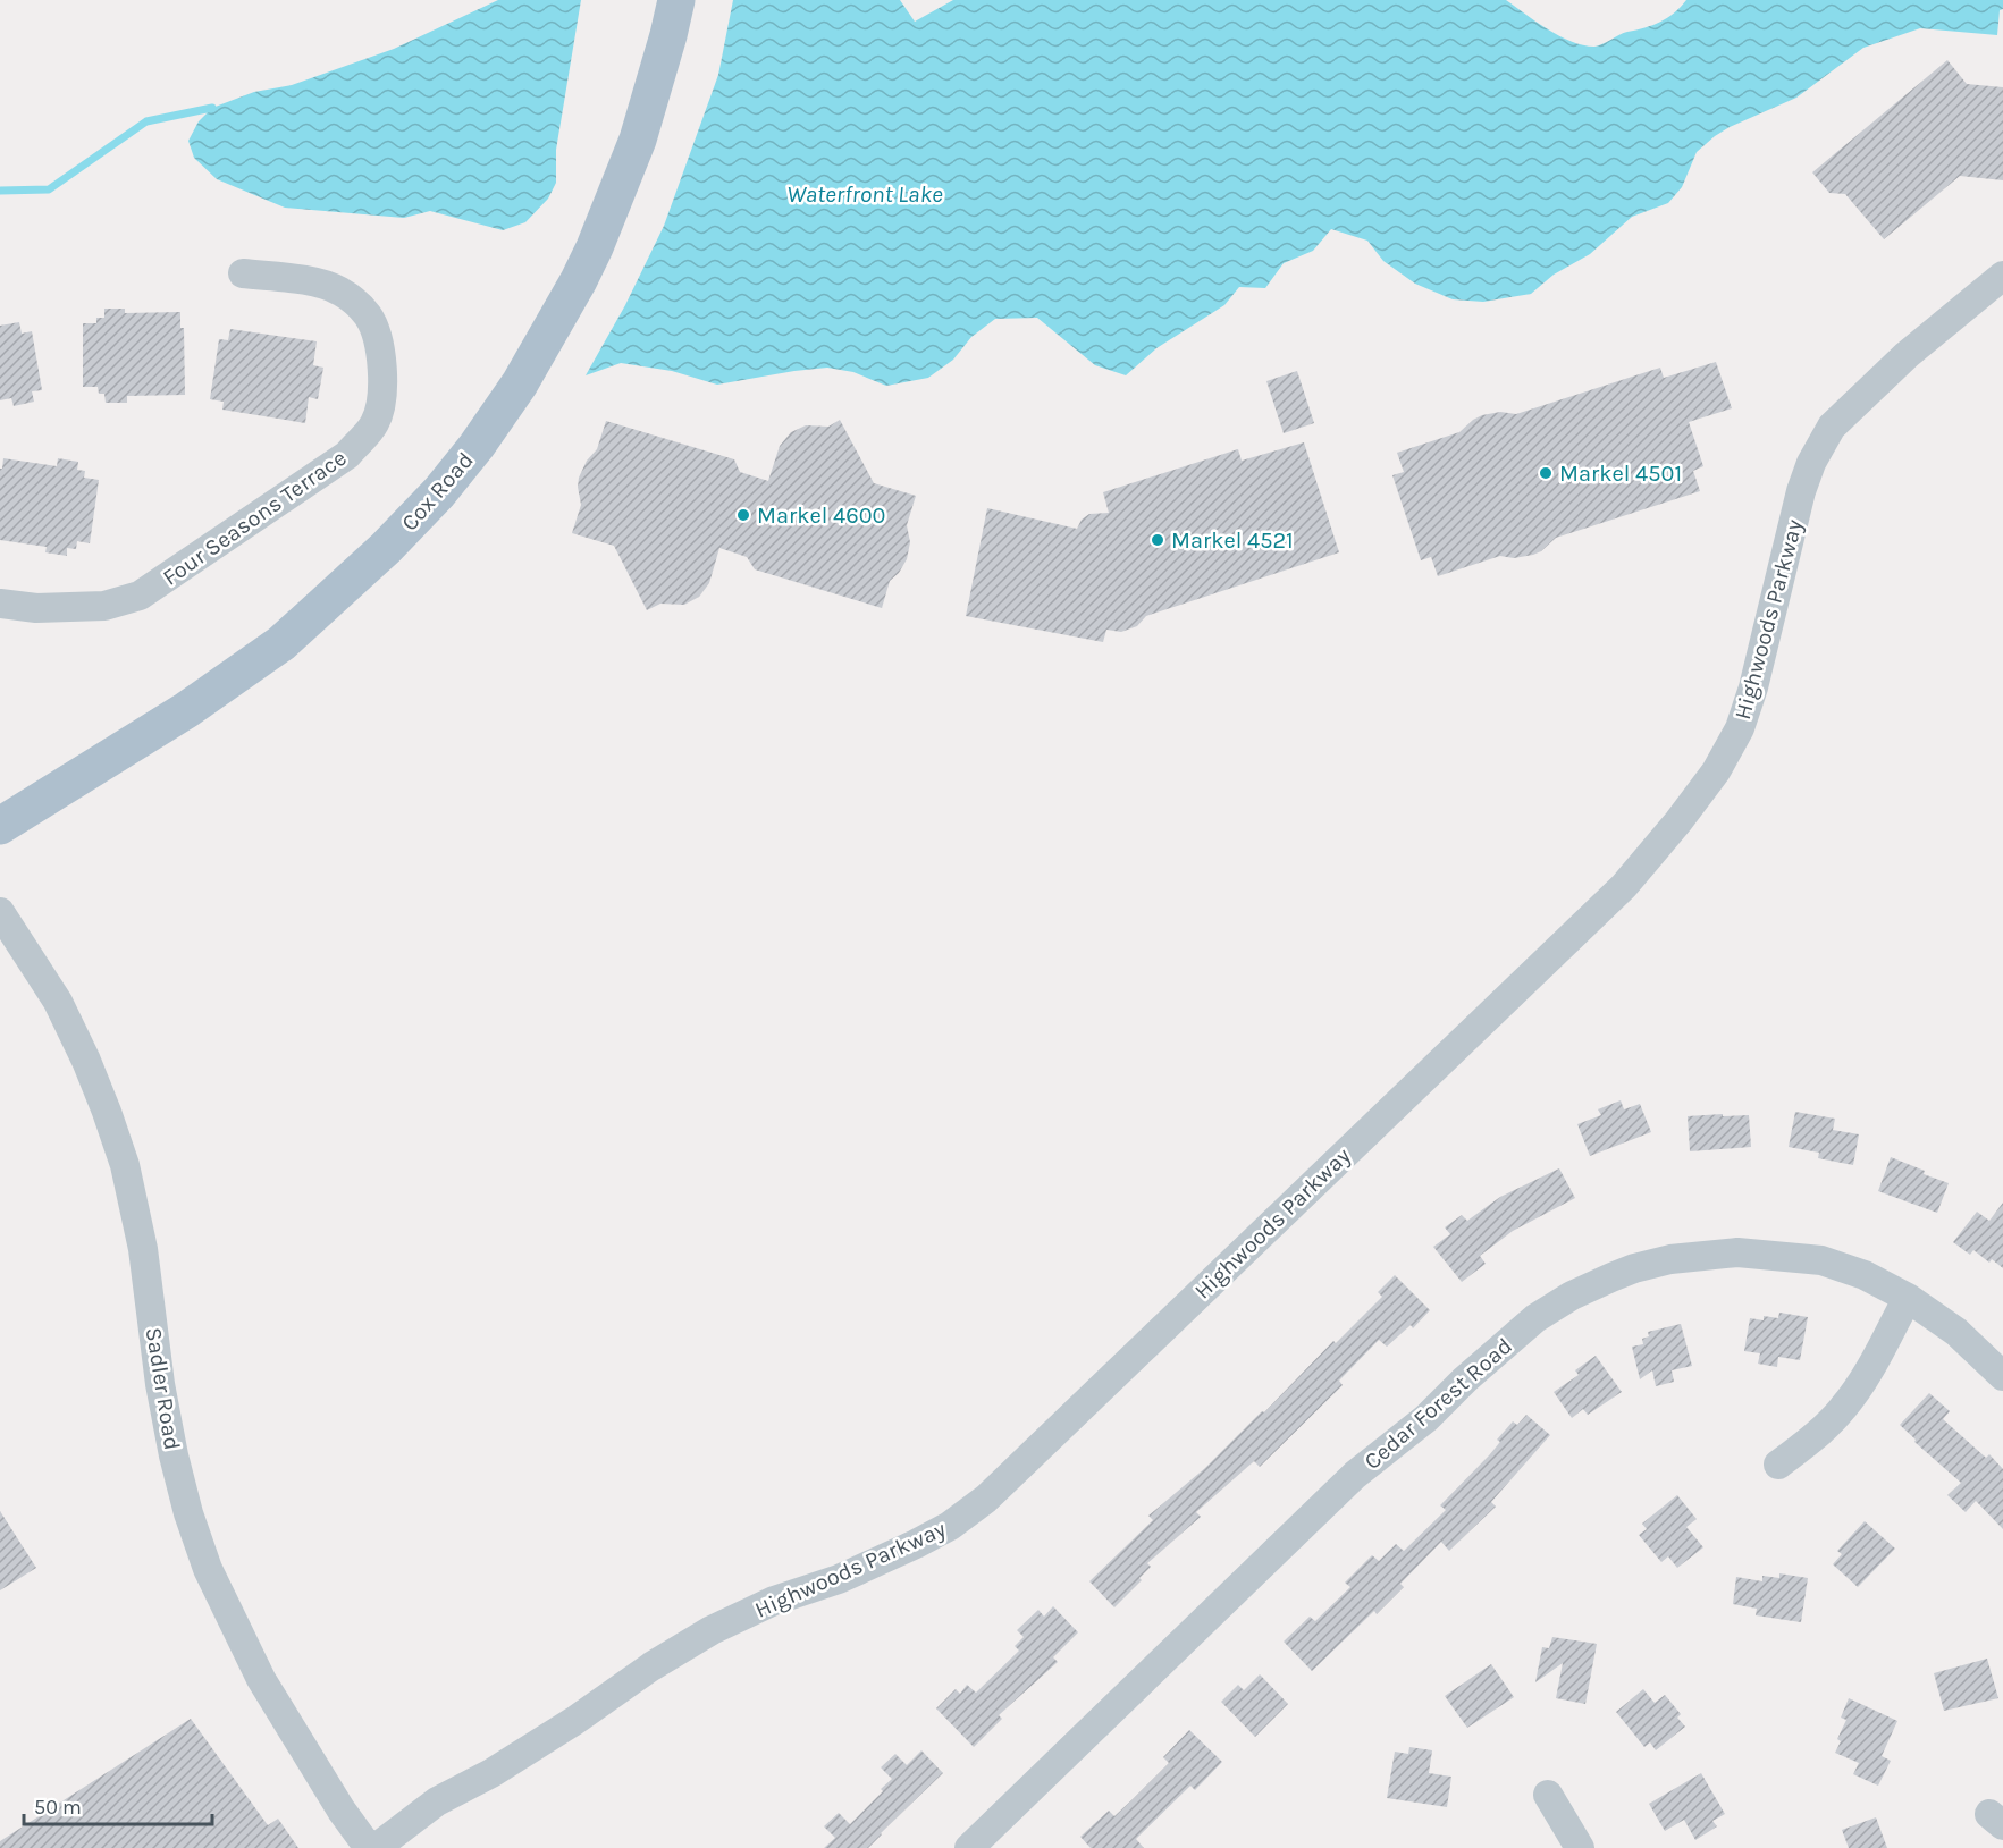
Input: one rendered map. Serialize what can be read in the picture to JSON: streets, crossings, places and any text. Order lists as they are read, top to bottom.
{
  "streets": {
    "main road": ["Cox Road"],
    "street": [
      "Four Seasons Terrace",
      "Highwoods Parkway",
      "Sadler Road",
      "Cedar Forest Road"
    ]
  },
  "water": ["Waterfront Lake"],
  "places": ["Markel 4501", "Markel 4600", "Markel 4521"],
  "scale_bar": "50 m"
}
